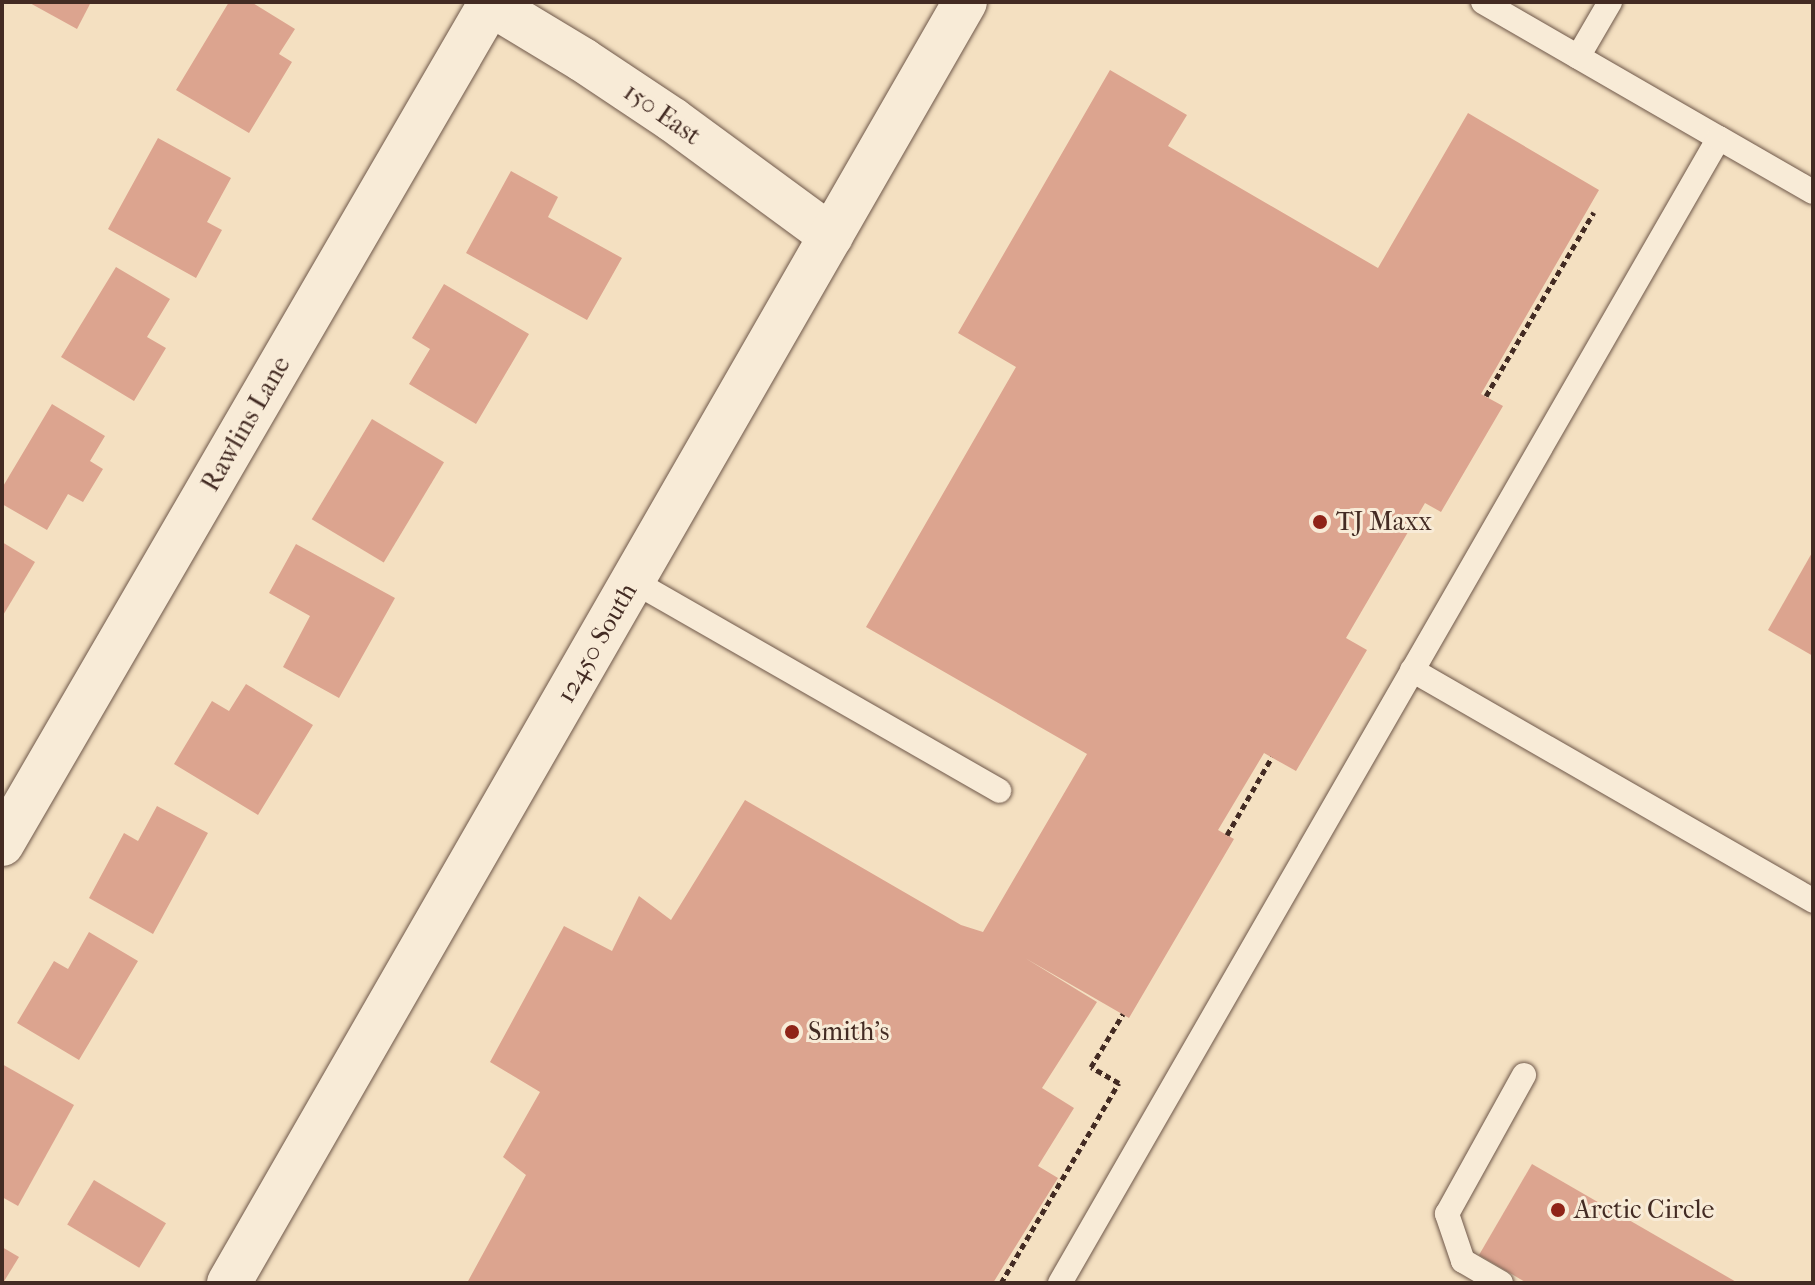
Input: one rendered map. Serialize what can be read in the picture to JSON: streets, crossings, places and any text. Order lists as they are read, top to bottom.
{
  "streets": {
    "street": ["150 East", "Rawlins Lane", "12450 South"]
  },
  "crossings": [
    ["150 East", "Rawlins Lane"],
    ["150 East", "12450 South"]
  ],
  "places": ["TJ Maxx", "Smith's", "Arctic Circle"]
}
